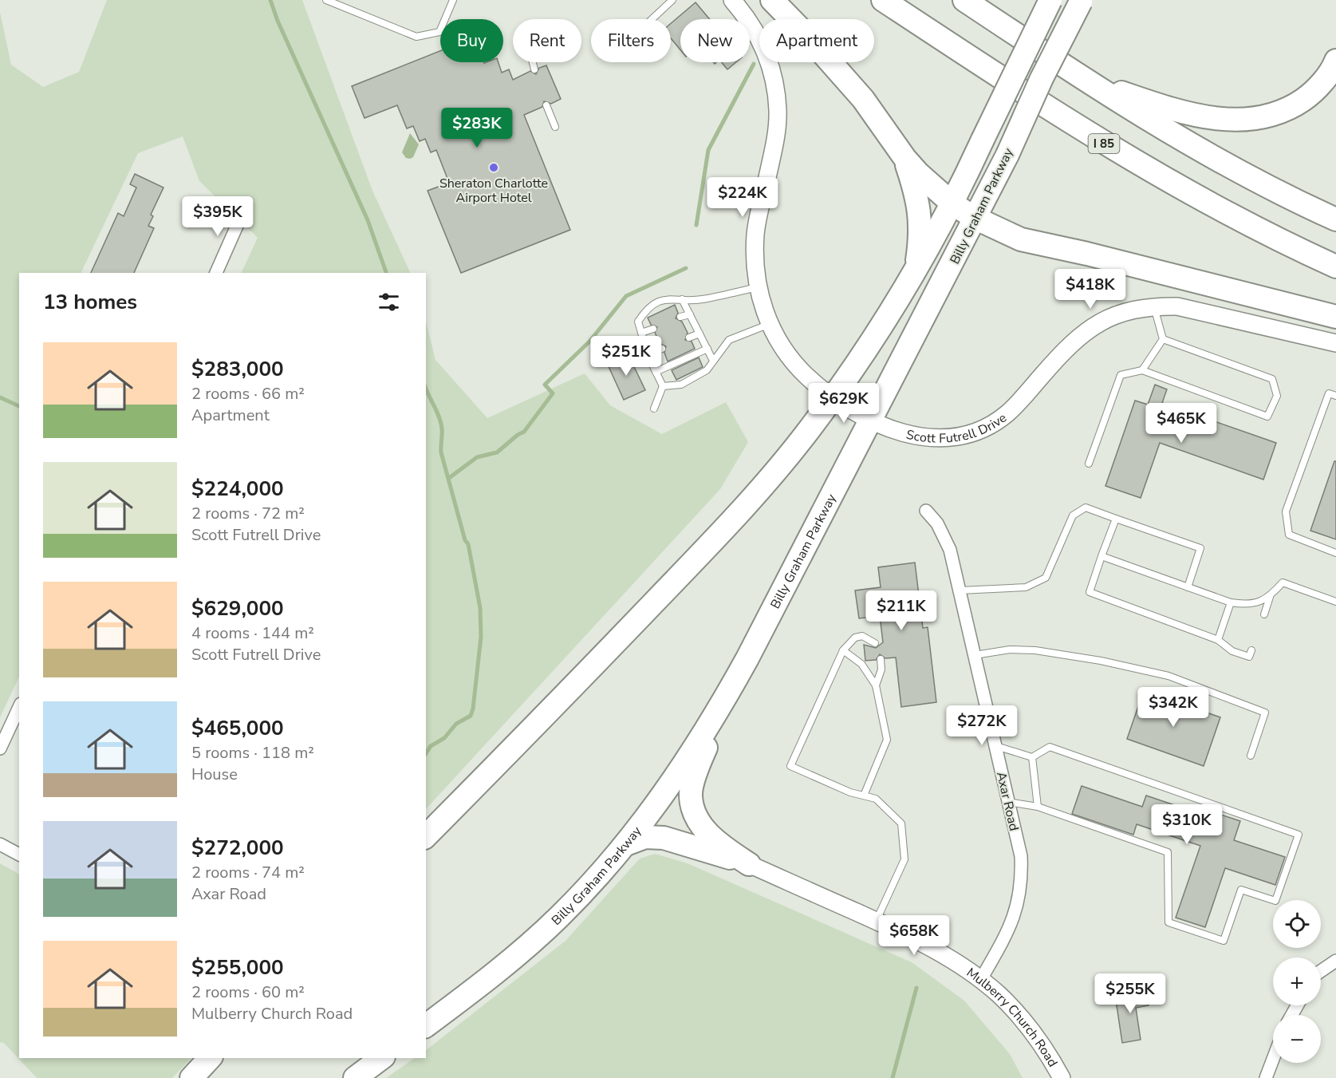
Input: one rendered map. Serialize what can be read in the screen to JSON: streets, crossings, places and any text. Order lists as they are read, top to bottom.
{
  "streets": {
    "highway": ["I 85", "Billy Graham Parkway"],
    "street": ["Scott Futrell Drive", "Axar Road", "Mulberry Church Road"]
  },
  "crossings": [
    ["Billy Graham Parkway", "Scott Futrell Drive"],
    ["Axar Road", "Mulberry Church Road"]
  ],
  "places": ["Sheraton Charlotte Airport Hotel"],
  "page": {
    "chip": [
      "Buy",
      "Rent",
      "Filters",
      "New",
      "Apartment"
    ],
    "price": [
      "$283K",
      "$224K",
      "$395K",
      "$418K",
      "$251K",
      "$629K",
      "$465K",
      "$211K",
      "$342K",
      "$272K",
      "$310K",
      "$658K",
      "$255K"
    ],
    "heading": "13 homes",
    "list": [
      {
        "name": "$283,000",
        "note": "2 rooms · 66 m² · Apartment"
      },
      {
        "name": "$224,000",
        "note": "2 rooms · 72 m² · Scott Futrell Drive"
      },
      {
        "name": "$629,000",
        "note": "4 rooms · 144 m² · Scott Futrell Drive"
      },
      {
        "name": "$465,000",
        "note": "5 rooms · 118 m² · House"
      },
      {
        "name": "$272,000",
        "note": "2 rooms · 74 m² · Axar Road"
      },
      {
        "name": "$255,000",
        "note": "2 rooms · 60 m² · Mulberry Church Road"
      }
    ],
    "map_buttons": ["+", "−"]
  }
}
